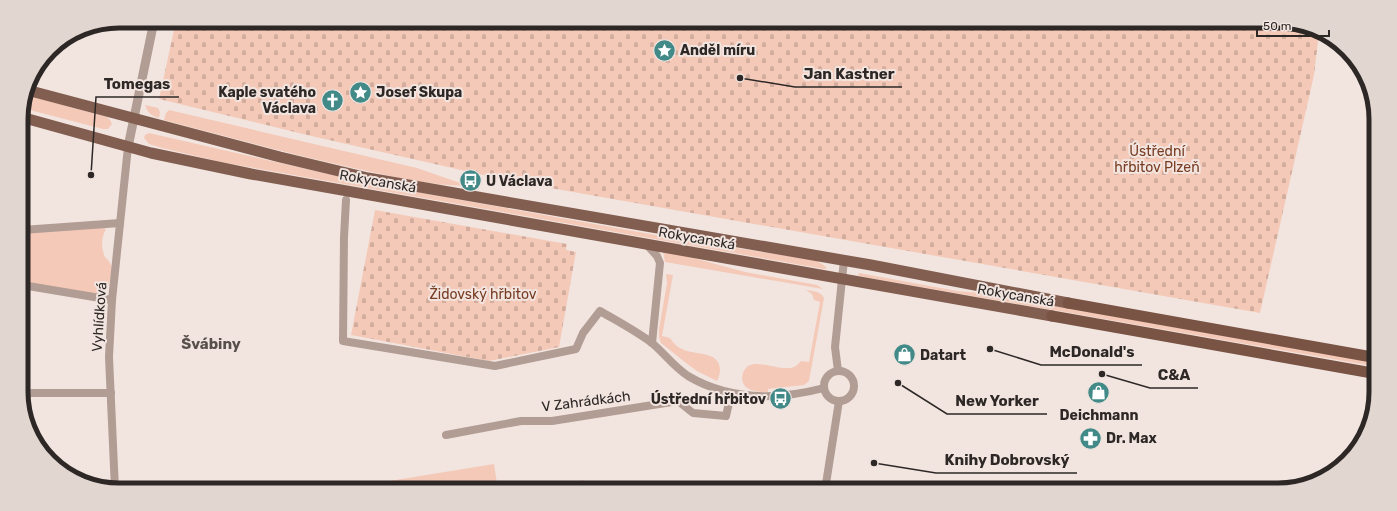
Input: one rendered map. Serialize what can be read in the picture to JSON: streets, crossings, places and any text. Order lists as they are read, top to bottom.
{
  "streets": {
    "highway": ["Rokycanská"],
    "street": ["Vyhlídková", "V Zahrádkách"]
  },
  "crossings": [
    ["Rokycanská", "Vyhlídková"]
  ],
  "districts": ["Švábiny"],
  "parks": ["Ústřední hřbitov Plzeň", "Židovský hřbitov"],
  "places": {
    "place": ["Anděl míru", "Josef Skupa"],
    "other": [
      "Jan Kastner",
      "Tomegas",
      "McDonald's",
      "C&A",
      "New Yorker",
      "Knihy Dobrovský"
    ],
    "church": ["Kaple svatého Václava"],
    "bus stop": ["U Václava", "Ústřední hřbitov"],
    "shop": ["Datart", "Deichmann"],
    "pharmacy": ["Dr. Max"]
  },
  "scale_bar": "50 m"
}
